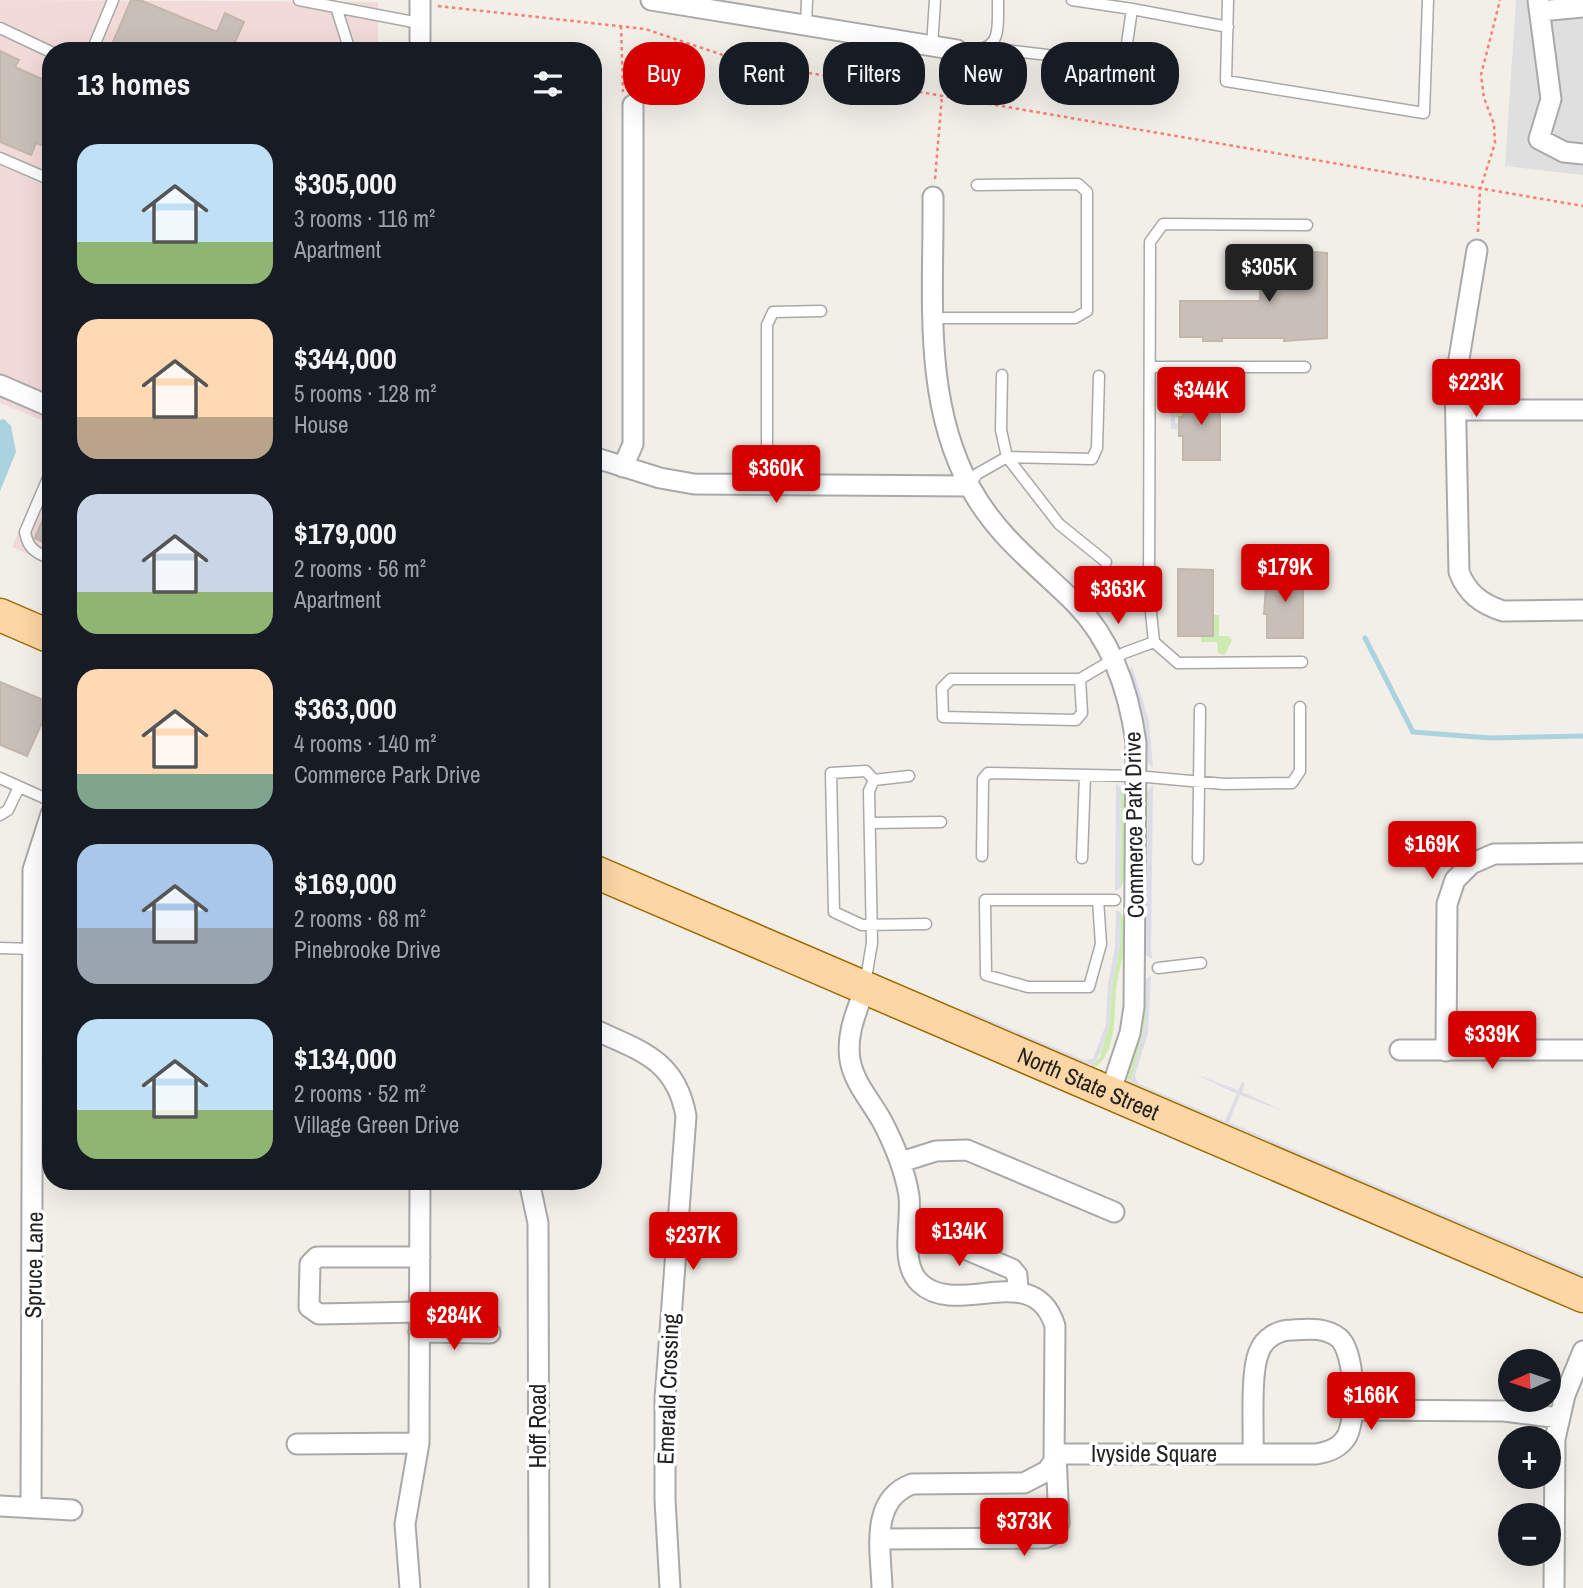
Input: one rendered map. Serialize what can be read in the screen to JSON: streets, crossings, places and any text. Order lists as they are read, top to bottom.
{
  "streets": {
    "main road": ["North State Street"],
    "street": [
      "Commerce Park Drive",
      "Spruce Lane",
      "Emerald Crossing",
      "Hoff Road",
      "Ivyside Square"
    ]
  },
  "crossings": [
    ["Commerce Park Drive", "North State Street"]
  ],
  "north": "left",
  "page": {
    "chip": [
      "Buy",
      "Rent",
      "Filters",
      "New",
      "Apartment"
    ],
    "heading": "13 homes",
    "list": [
      {
        "name": "$305,000",
        "note": "3 rooms · 116 m² · Apartment"
      },
      {
        "name": "$344,000",
        "note": "5 rooms · 128 m² · House"
      },
      {
        "name": "$179,000",
        "note": "2 rooms · 56 m² · Apartment"
      },
      {
        "name": "$363,000",
        "note": "4 rooms · 140 m² · Commerce Park Drive"
      },
      {
        "name": "$169,000",
        "note": "2 rooms · 68 m² · Pinebrooke Drive"
      },
      {
        "name": "$134,000",
        "note": "2 rooms · 52 m² · Village Green Drive"
      }
    ],
    "price": [
      "$305K",
      "$223K",
      "$344K",
      "$360K",
      "$179K",
      "$363K",
      "$169K",
      "$339K",
      "$134K",
      "$237K",
      "$284K",
      "$166K",
      "$373K"
    ],
    "map_buttons": ["+", "−"]
  }
}
